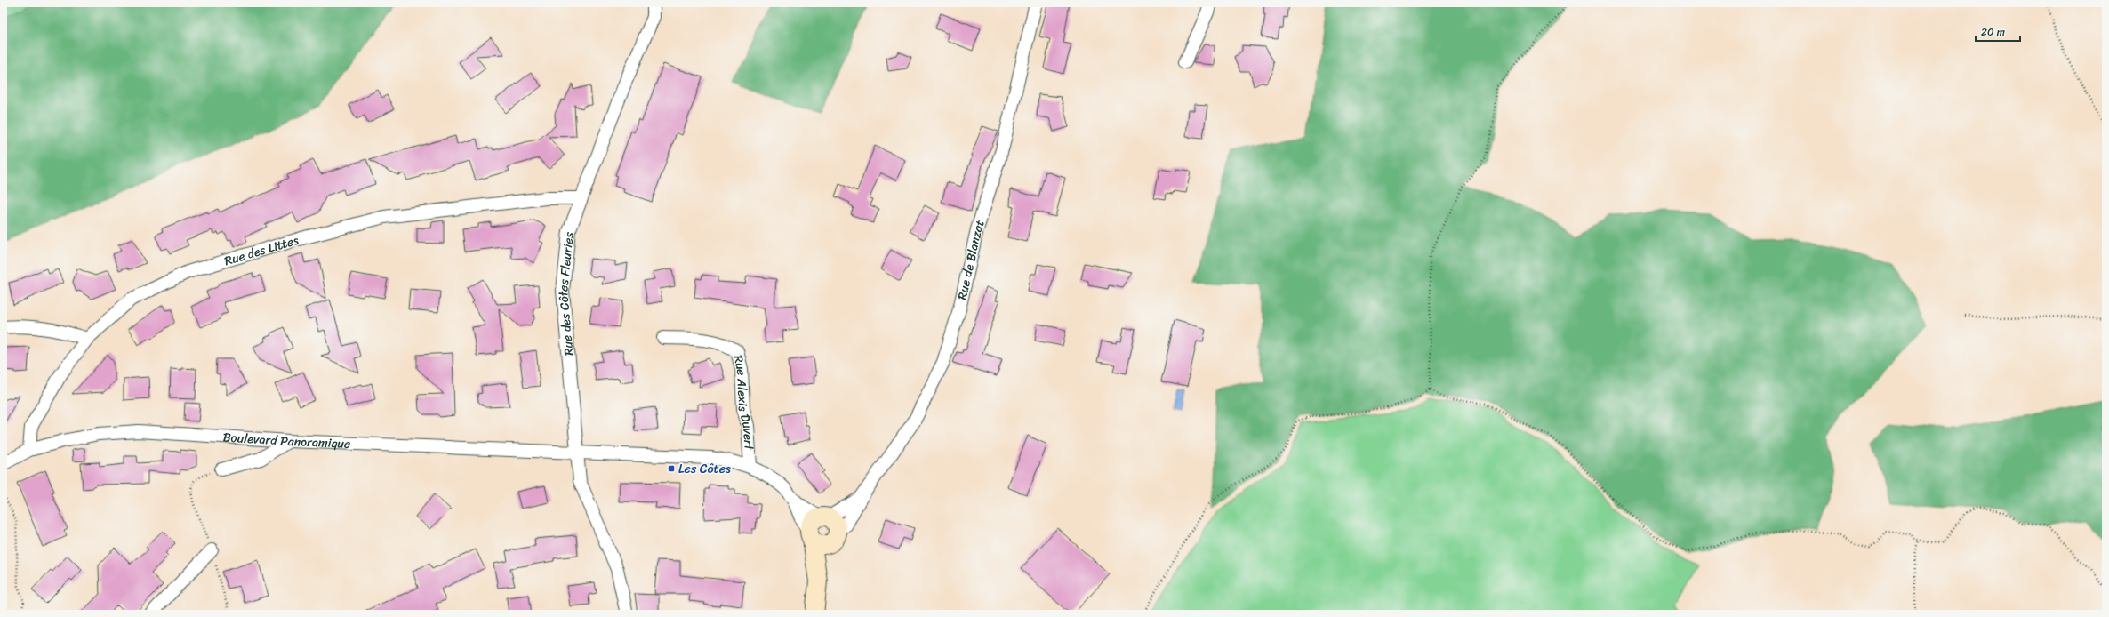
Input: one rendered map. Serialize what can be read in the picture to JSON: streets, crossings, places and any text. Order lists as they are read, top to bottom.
{
  "streets": {
    "street": [
      "Rue des Littes",
      "Rue de Blanzat",
      "Rue des Côtes Fleuries",
      "Rue Alexis Duvert",
      "Boulevard Panoramique"
    ]
  },
  "crossings": [
    ["Rue des Littes", "Rue des Côtes Fleuries"],
    ["Rue des Littes", "Boulevard Panoramique"],
    ["Rue de Blanzat", "Rue Alexis Duvert"],
    ["Rue des Côtes Fleuries", "Rue Alexis Duvert"],
    ["Rue des Côtes Fleuries", "Boulevard Panoramique"],
    ["Rue Alexis Duvert", "Boulevard Panoramique"]
  ],
  "places": {
    "transit": ["Les Côtes"]
  },
  "scale_bar": "20 m"
}
